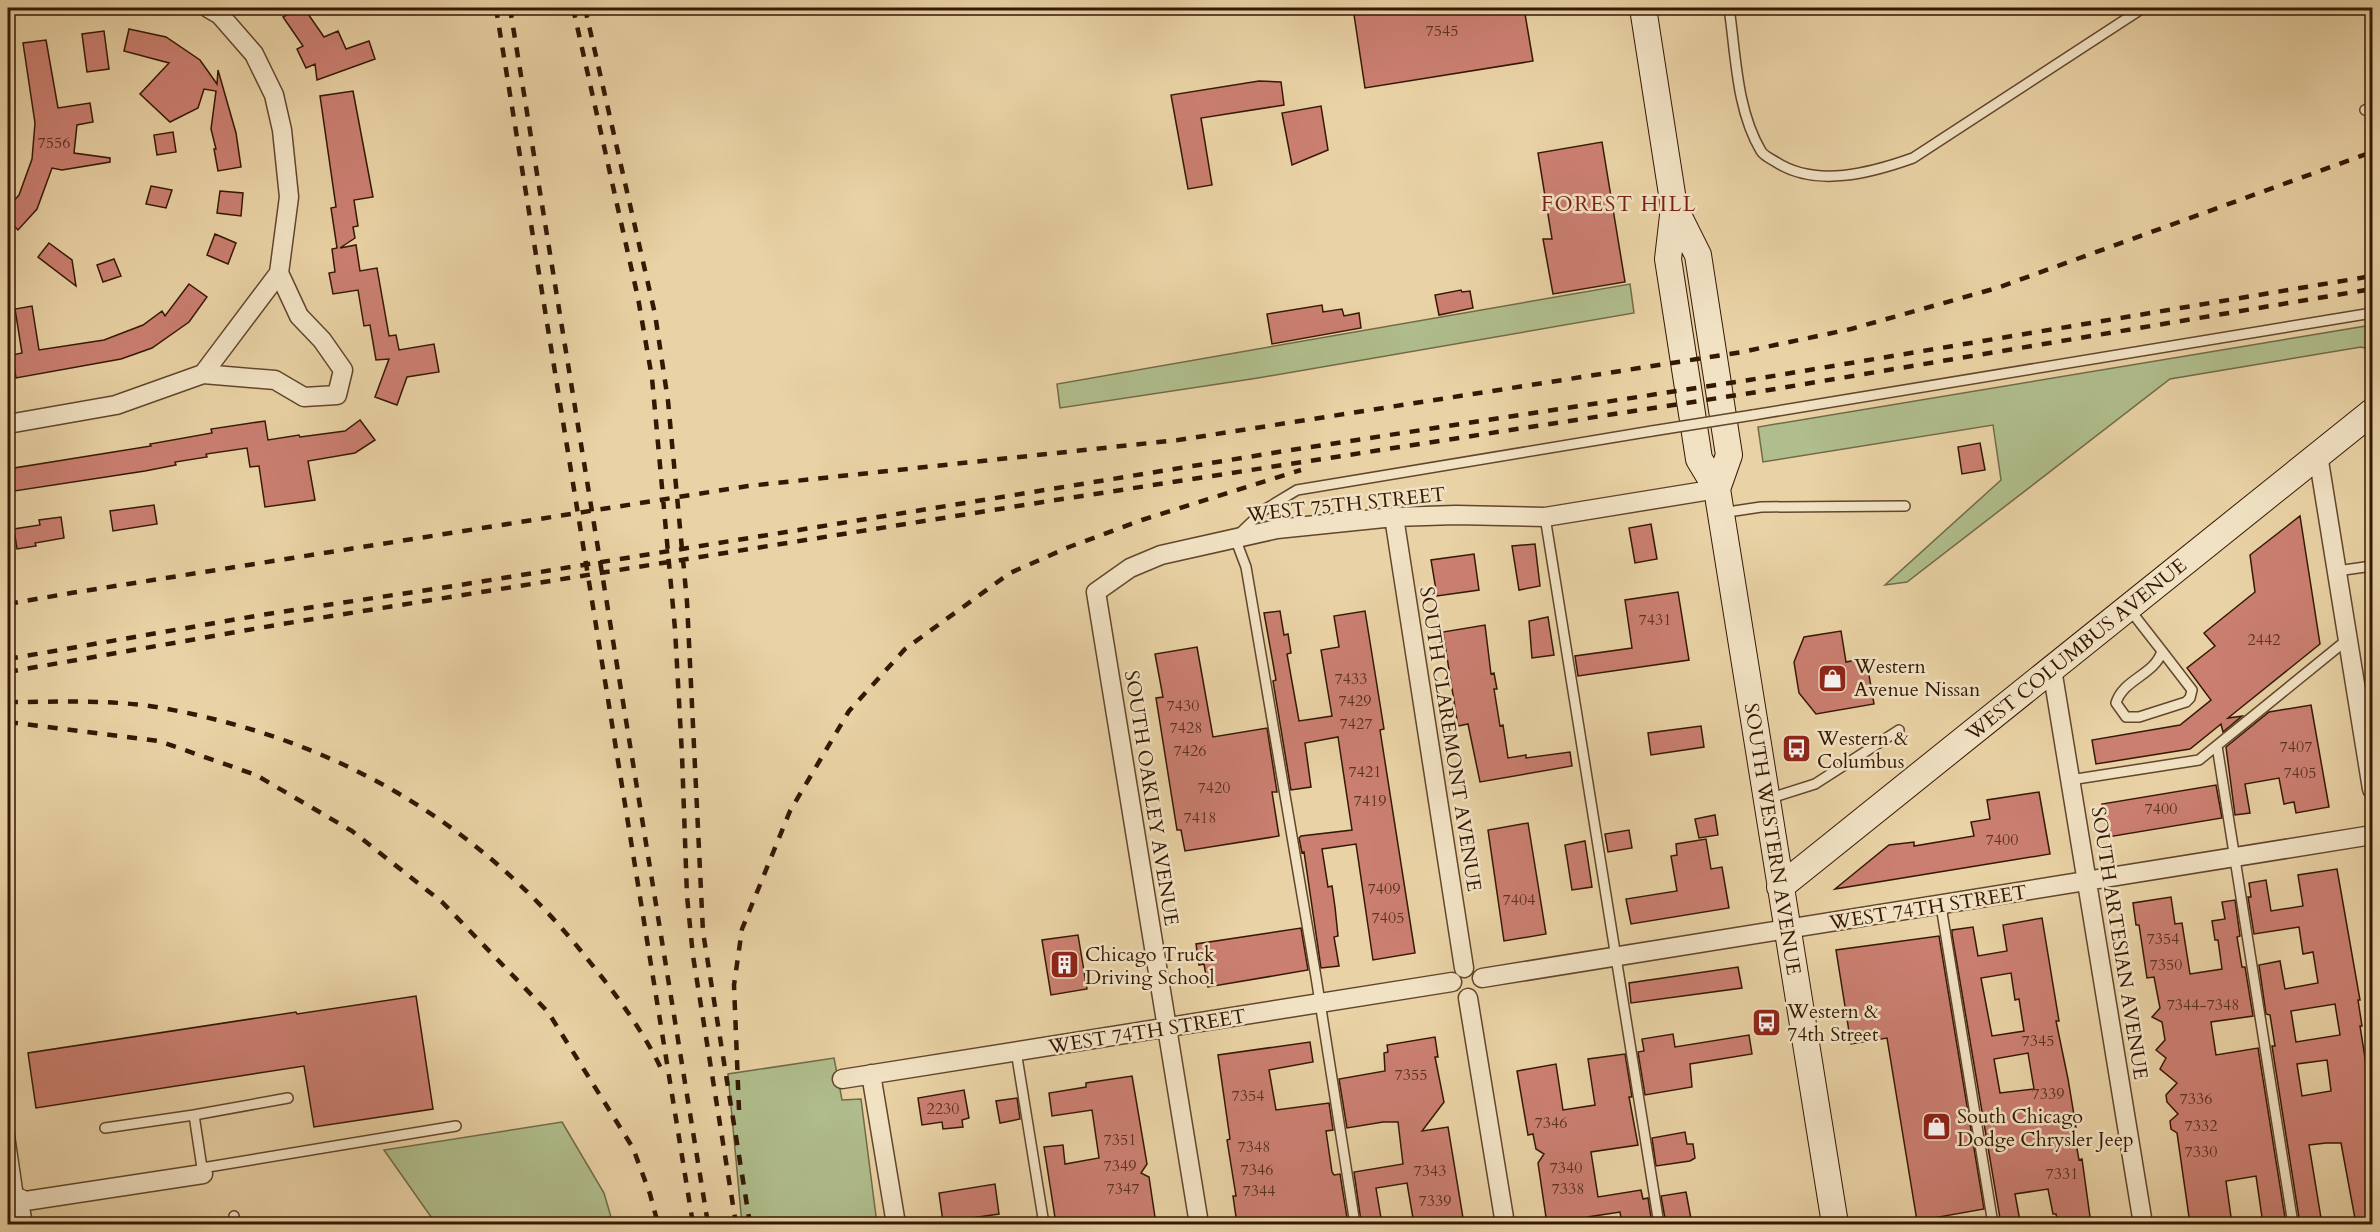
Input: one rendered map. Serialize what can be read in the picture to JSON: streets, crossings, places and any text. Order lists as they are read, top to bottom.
{
  "streets": {
    "main road": ["WEST COLUMBUS AVENUE", "SOUTH WESTERN AVENUE"],
    "street": [
      "WEST 75TH STREET",
      "SOUTH CLAREMONT AVENUE",
      "SOUTH OAKLEY AVENUE",
      "WEST 74TH STREET",
      "SOUTH ARTESIAN AVENUE"
    ]
  },
  "crossings": [
    ["WEST 75TH STREET", "SOUTH CLAREMONT AVENUE"],
    ["WEST 75TH STREET", "SOUTH OAKLEY AVENUE"],
    ["WEST 75TH STREET", "SOUTH WESTERN AVENUE"],
    ["WEST COLUMBUS AVENUE", "SOUTH WESTERN AVENUE"],
    ["WEST COLUMBUS AVENUE", "SOUTH ARTESIAN AVENUE"],
    ["SOUTH CLAREMONT AVENUE", "WEST 74TH STREET"],
    ["SOUTH OAKLEY AVENUE", "WEST 74TH STREET"],
    ["SOUTH WESTERN AVENUE", "WEST 74TH STREET"],
    ["WEST 74TH STREET", "SOUTH ARTESIAN AVENUE"]
  ],
  "districts": ["FOREST HILL"],
  "places": {
    "shop": ["Western Avenue Nissan", "South Chicago Dodge Chrysler Jeep"],
    "bus stop": ["Western & Columbus", "Western & 74th Street"],
    "building": ["Chicago Truck Driving School"]
  },
  "house_numbers": [
    "7545",
    "7556",
    "7431",
    "2442",
    "7433",
    "7429",
    "7430",
    "7427",
    "7428",
    "7407",
    "7426",
    "7421",
    "7405",
    "7420",
    "7419",
    "7400",
    "7418",
    "7400",
    "7409",
    "7404",
    "7405",
    "7354",
    "7350",
    "7344-7348",
    "7345",
    "7355",
    "7339",
    "7354",
    "7336",
    "2230",
    "7346",
    "7332",
    "7351",
    "7348",
    "7330",
    "7349",
    "7340",
    "7346",
    "7343",
    "7331",
    "7347",
    "7338",
    "7344",
    "7339"
  ]
}
